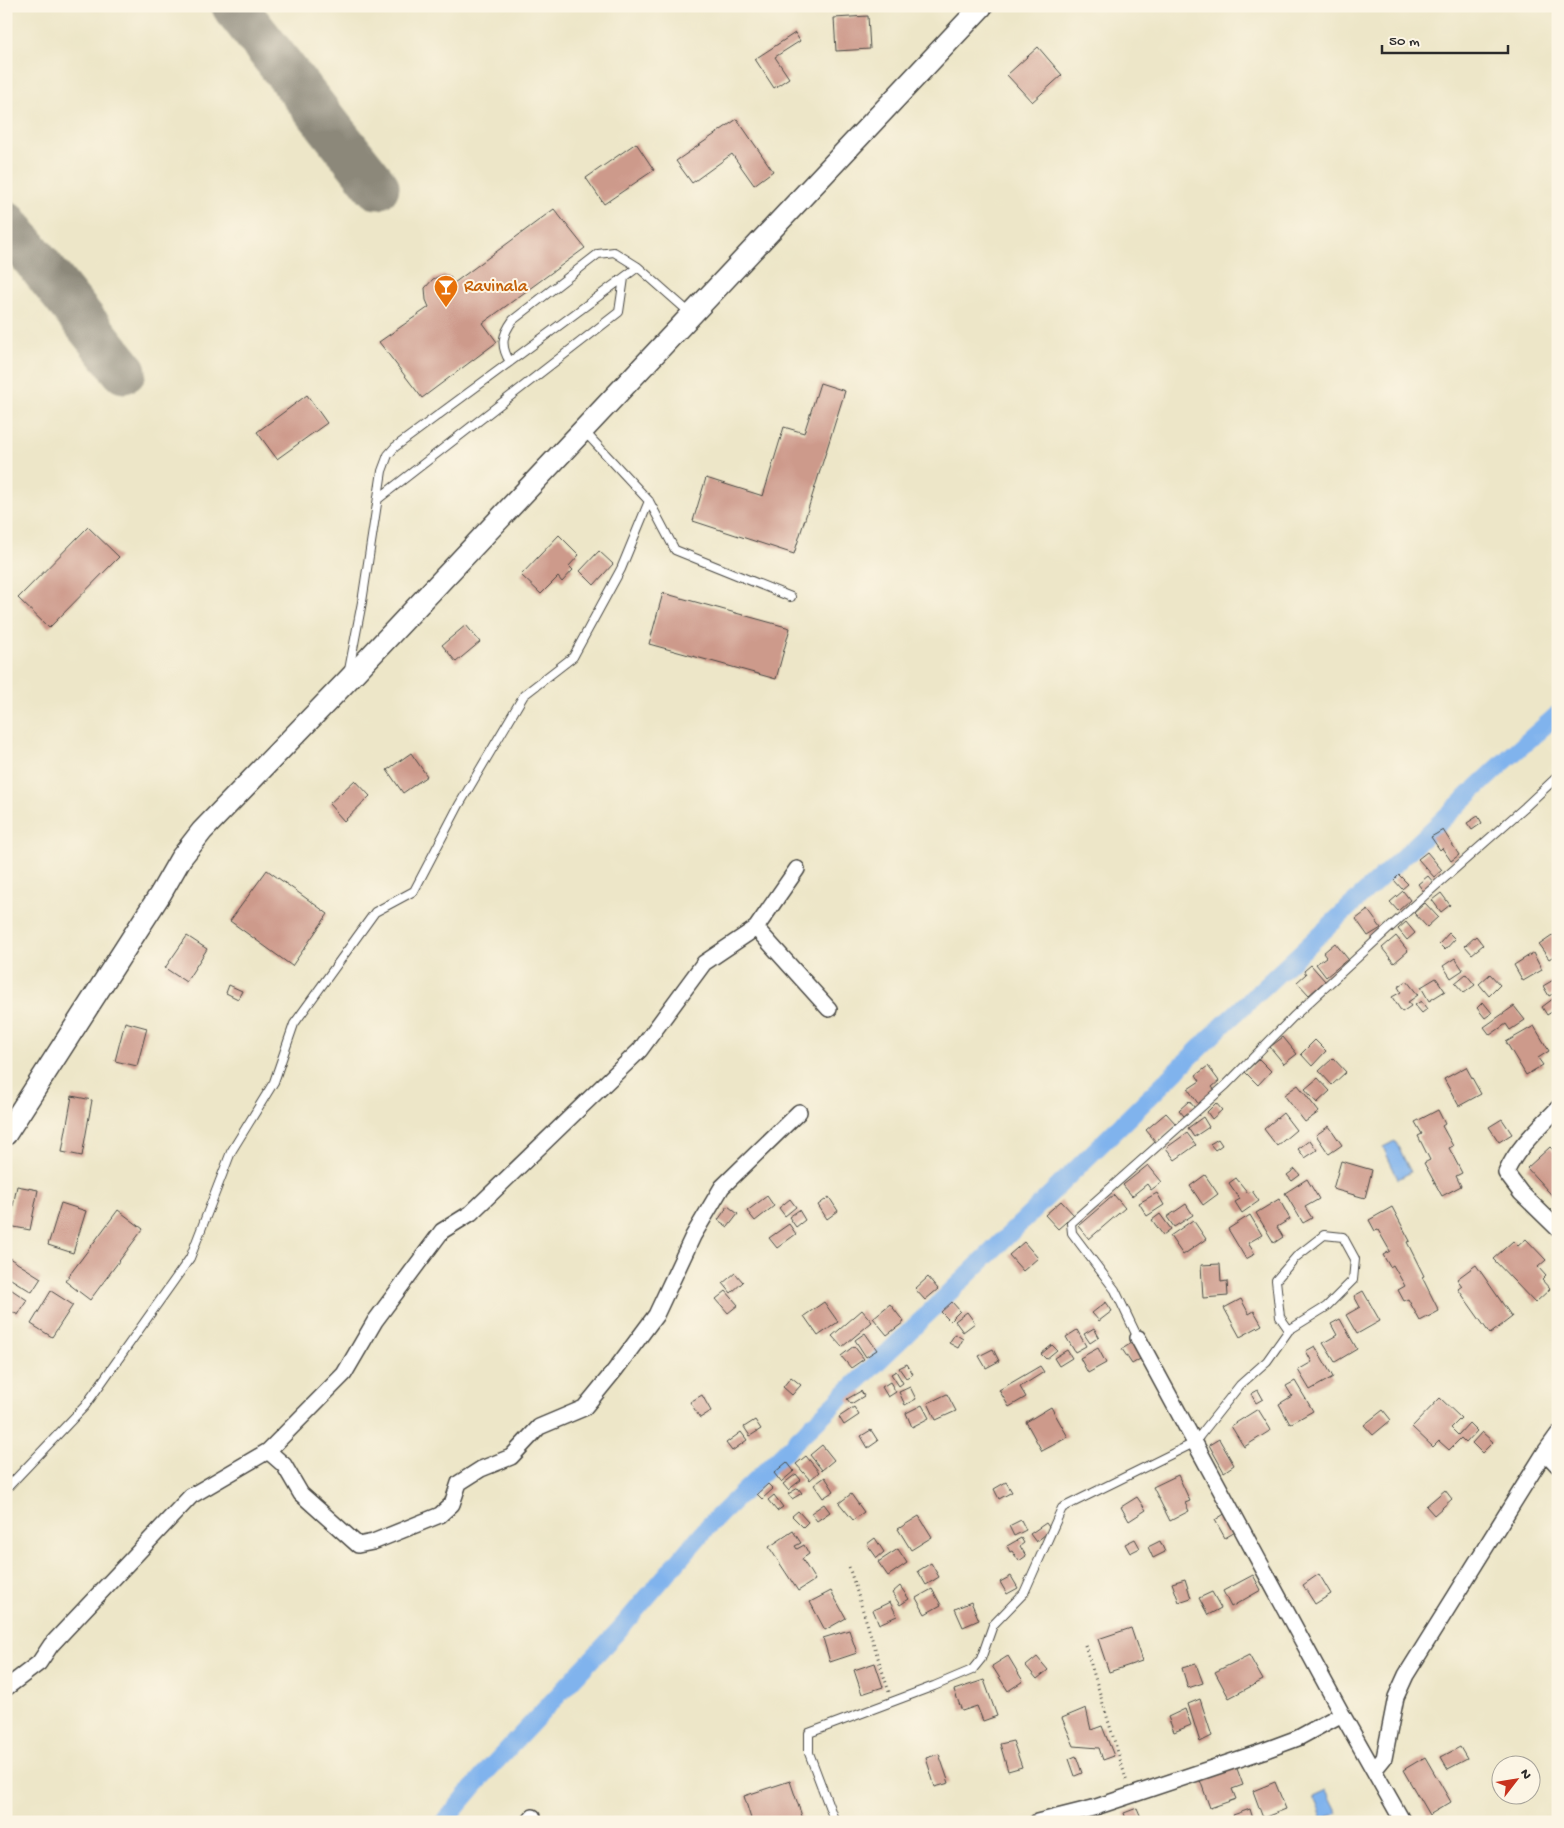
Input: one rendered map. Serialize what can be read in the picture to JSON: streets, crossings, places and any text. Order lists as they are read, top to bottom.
{
  "places": {
    "bar": ["Ravinala"]
  },
  "scale_bar": "50 m",
  "north": "top right"
}
